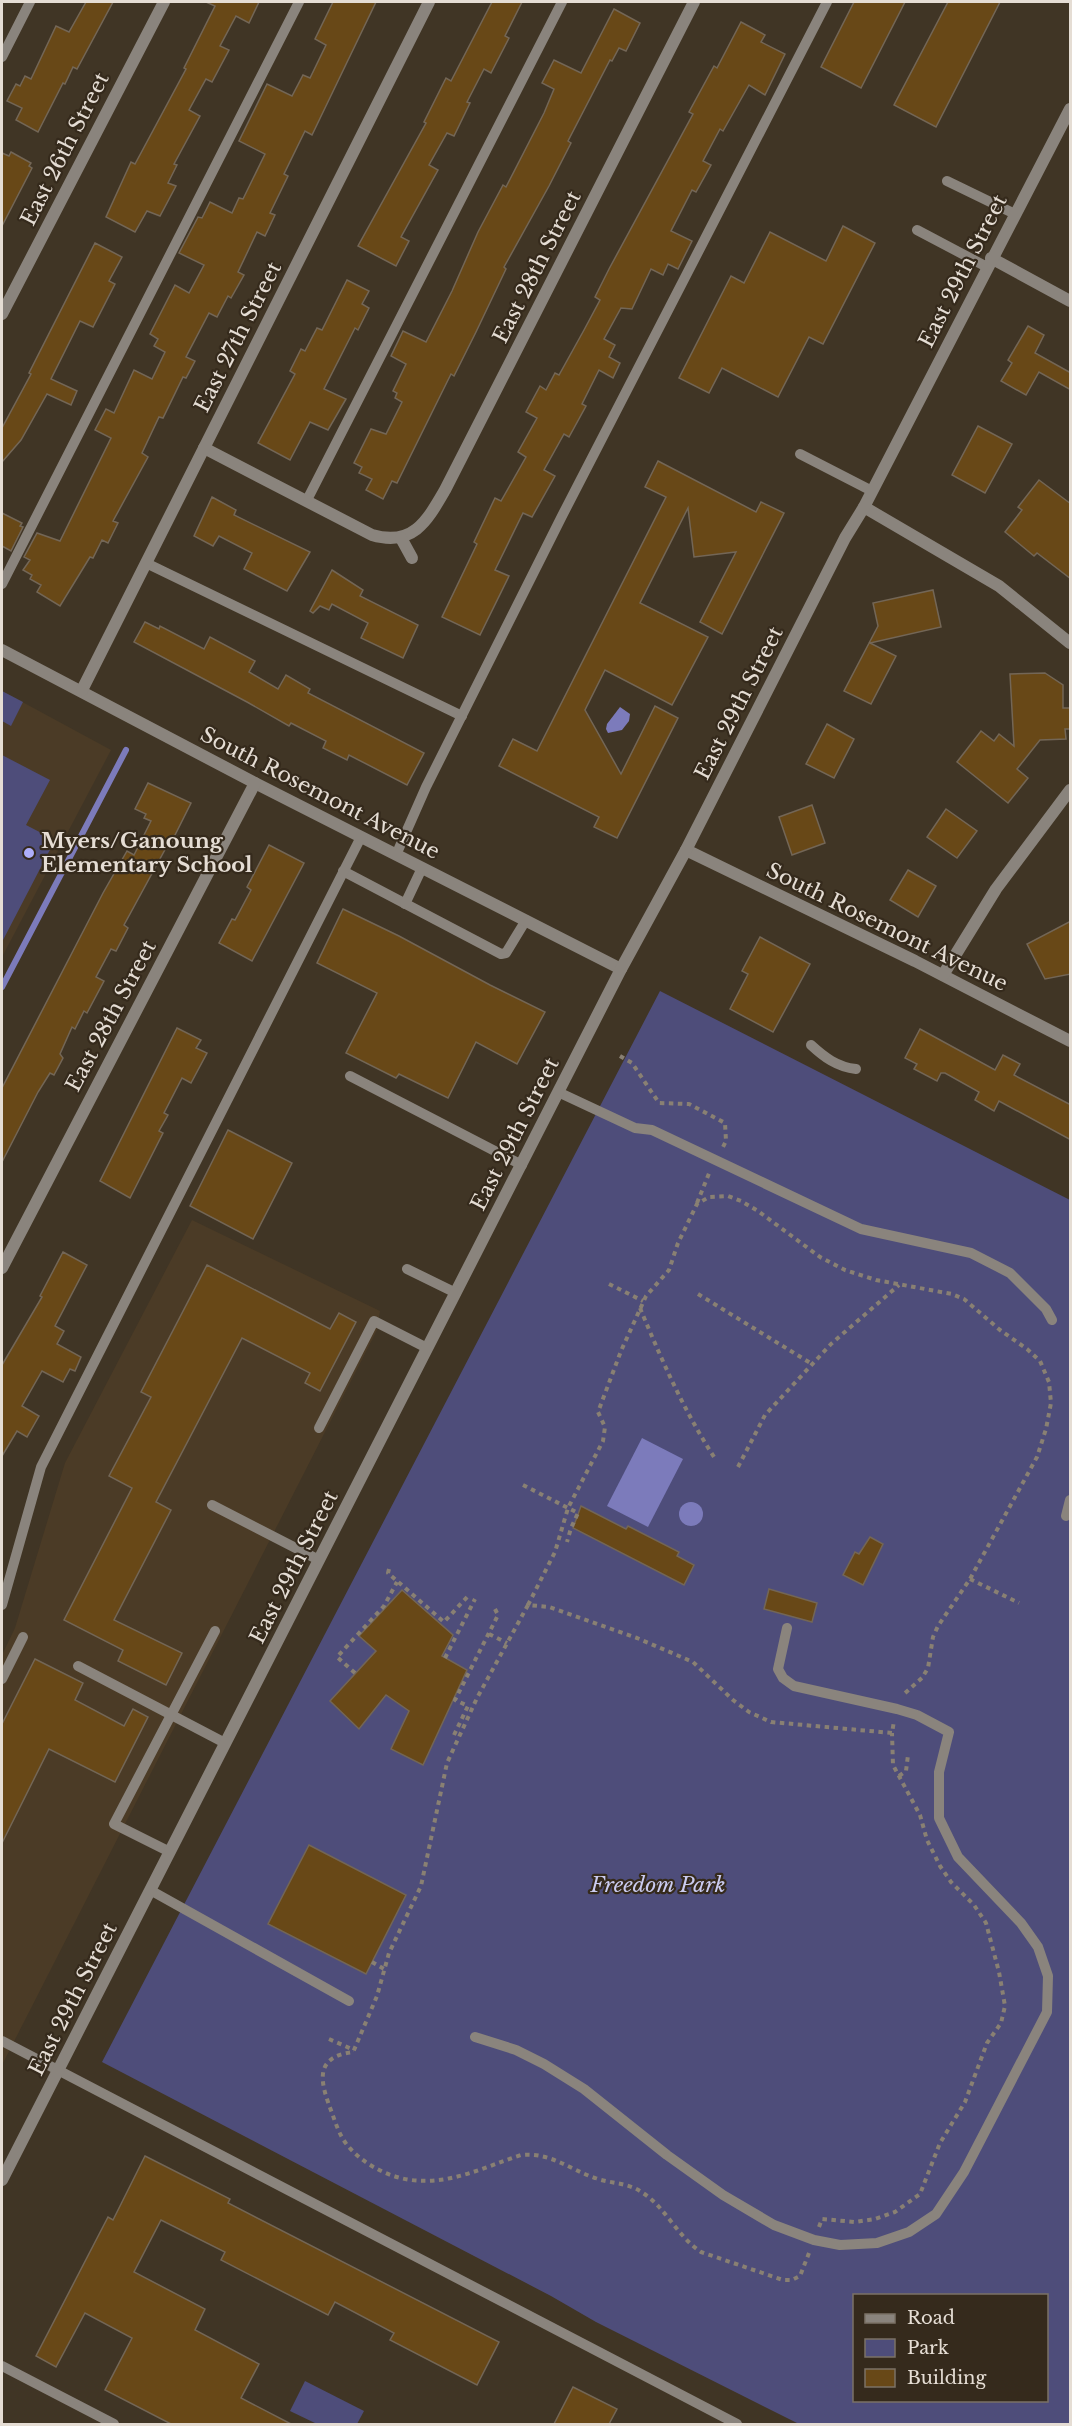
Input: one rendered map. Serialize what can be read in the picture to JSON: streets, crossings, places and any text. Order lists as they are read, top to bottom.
{
  "streets": {
    "street": [
      "East 26th Street",
      "East 28th Street",
      "East 29th Street",
      "East 27th Street",
      "South Rosemont Avenue"
    ]
  },
  "crossings": [
    ["East 28th Street", "South Rosemont Avenue"],
    ["East 29th Street", "South Rosemont Avenue"],
    ["East 27th Street", "South Rosemont Avenue"]
  ],
  "parks": ["Freedom Park"],
  "places": ["Myers/Ganoung Elementary School"],
  "legend": ["Road", "Park", "Building"]
}
